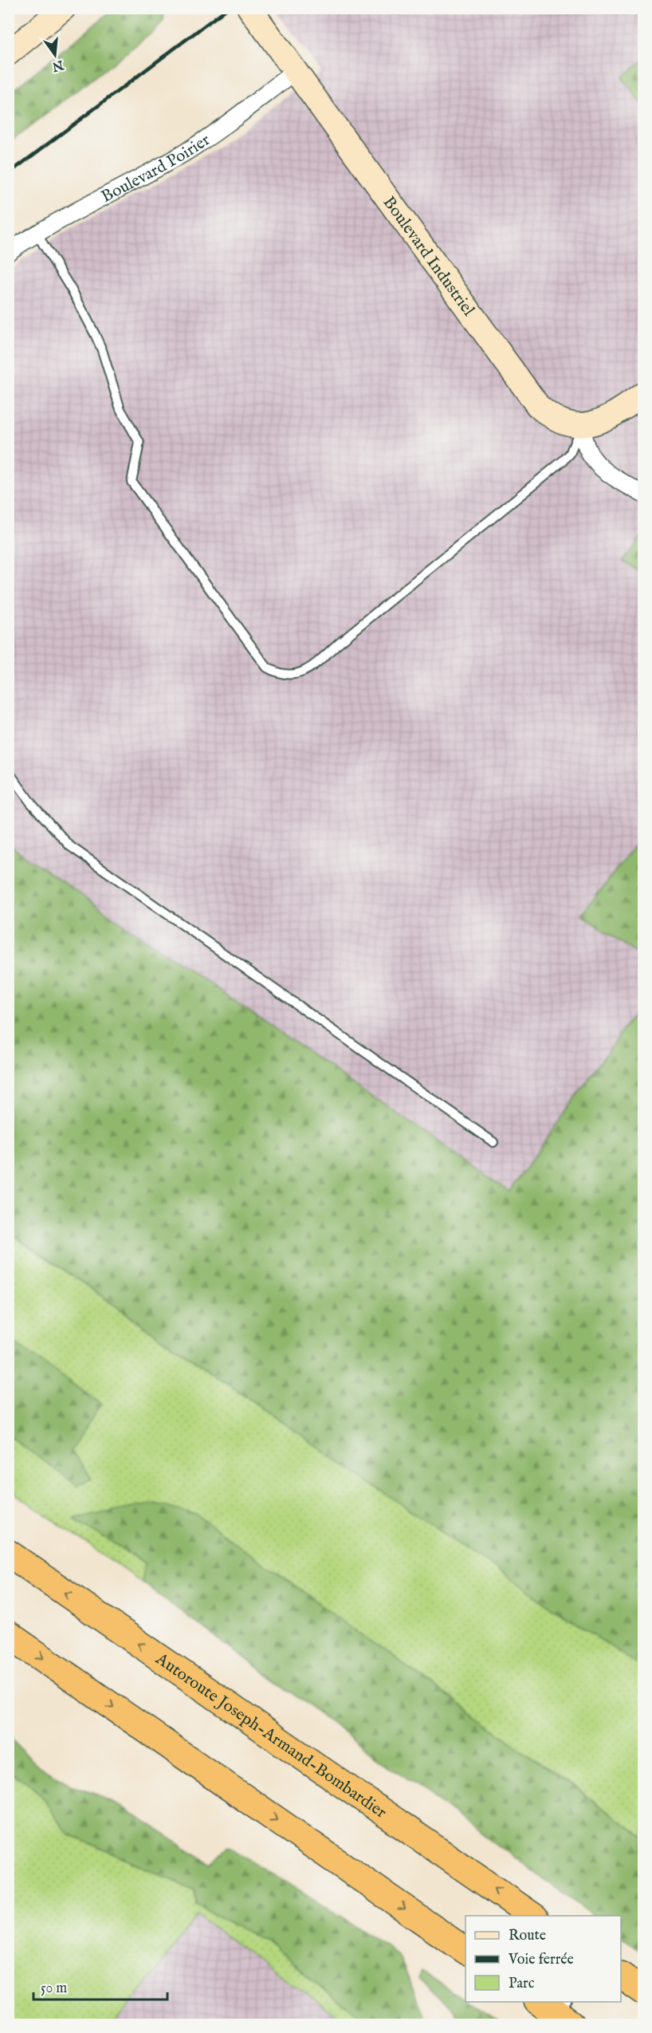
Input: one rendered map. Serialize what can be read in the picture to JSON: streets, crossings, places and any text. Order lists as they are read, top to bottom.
{
  "streets": {
    "highway": ["Autoroute Joseph-Armand-Bombardier"],
    "street": ["Boulevard Poirier", "Boulevard Industriel"]
  },
  "crossings": [
    ["Boulevard Poirier", "Boulevard Industriel"]
  ],
  "legend": ["Route", "Voie ferrée", "Parc"],
  "scale_bar": "50 m",
  "north": "bottom"
}
